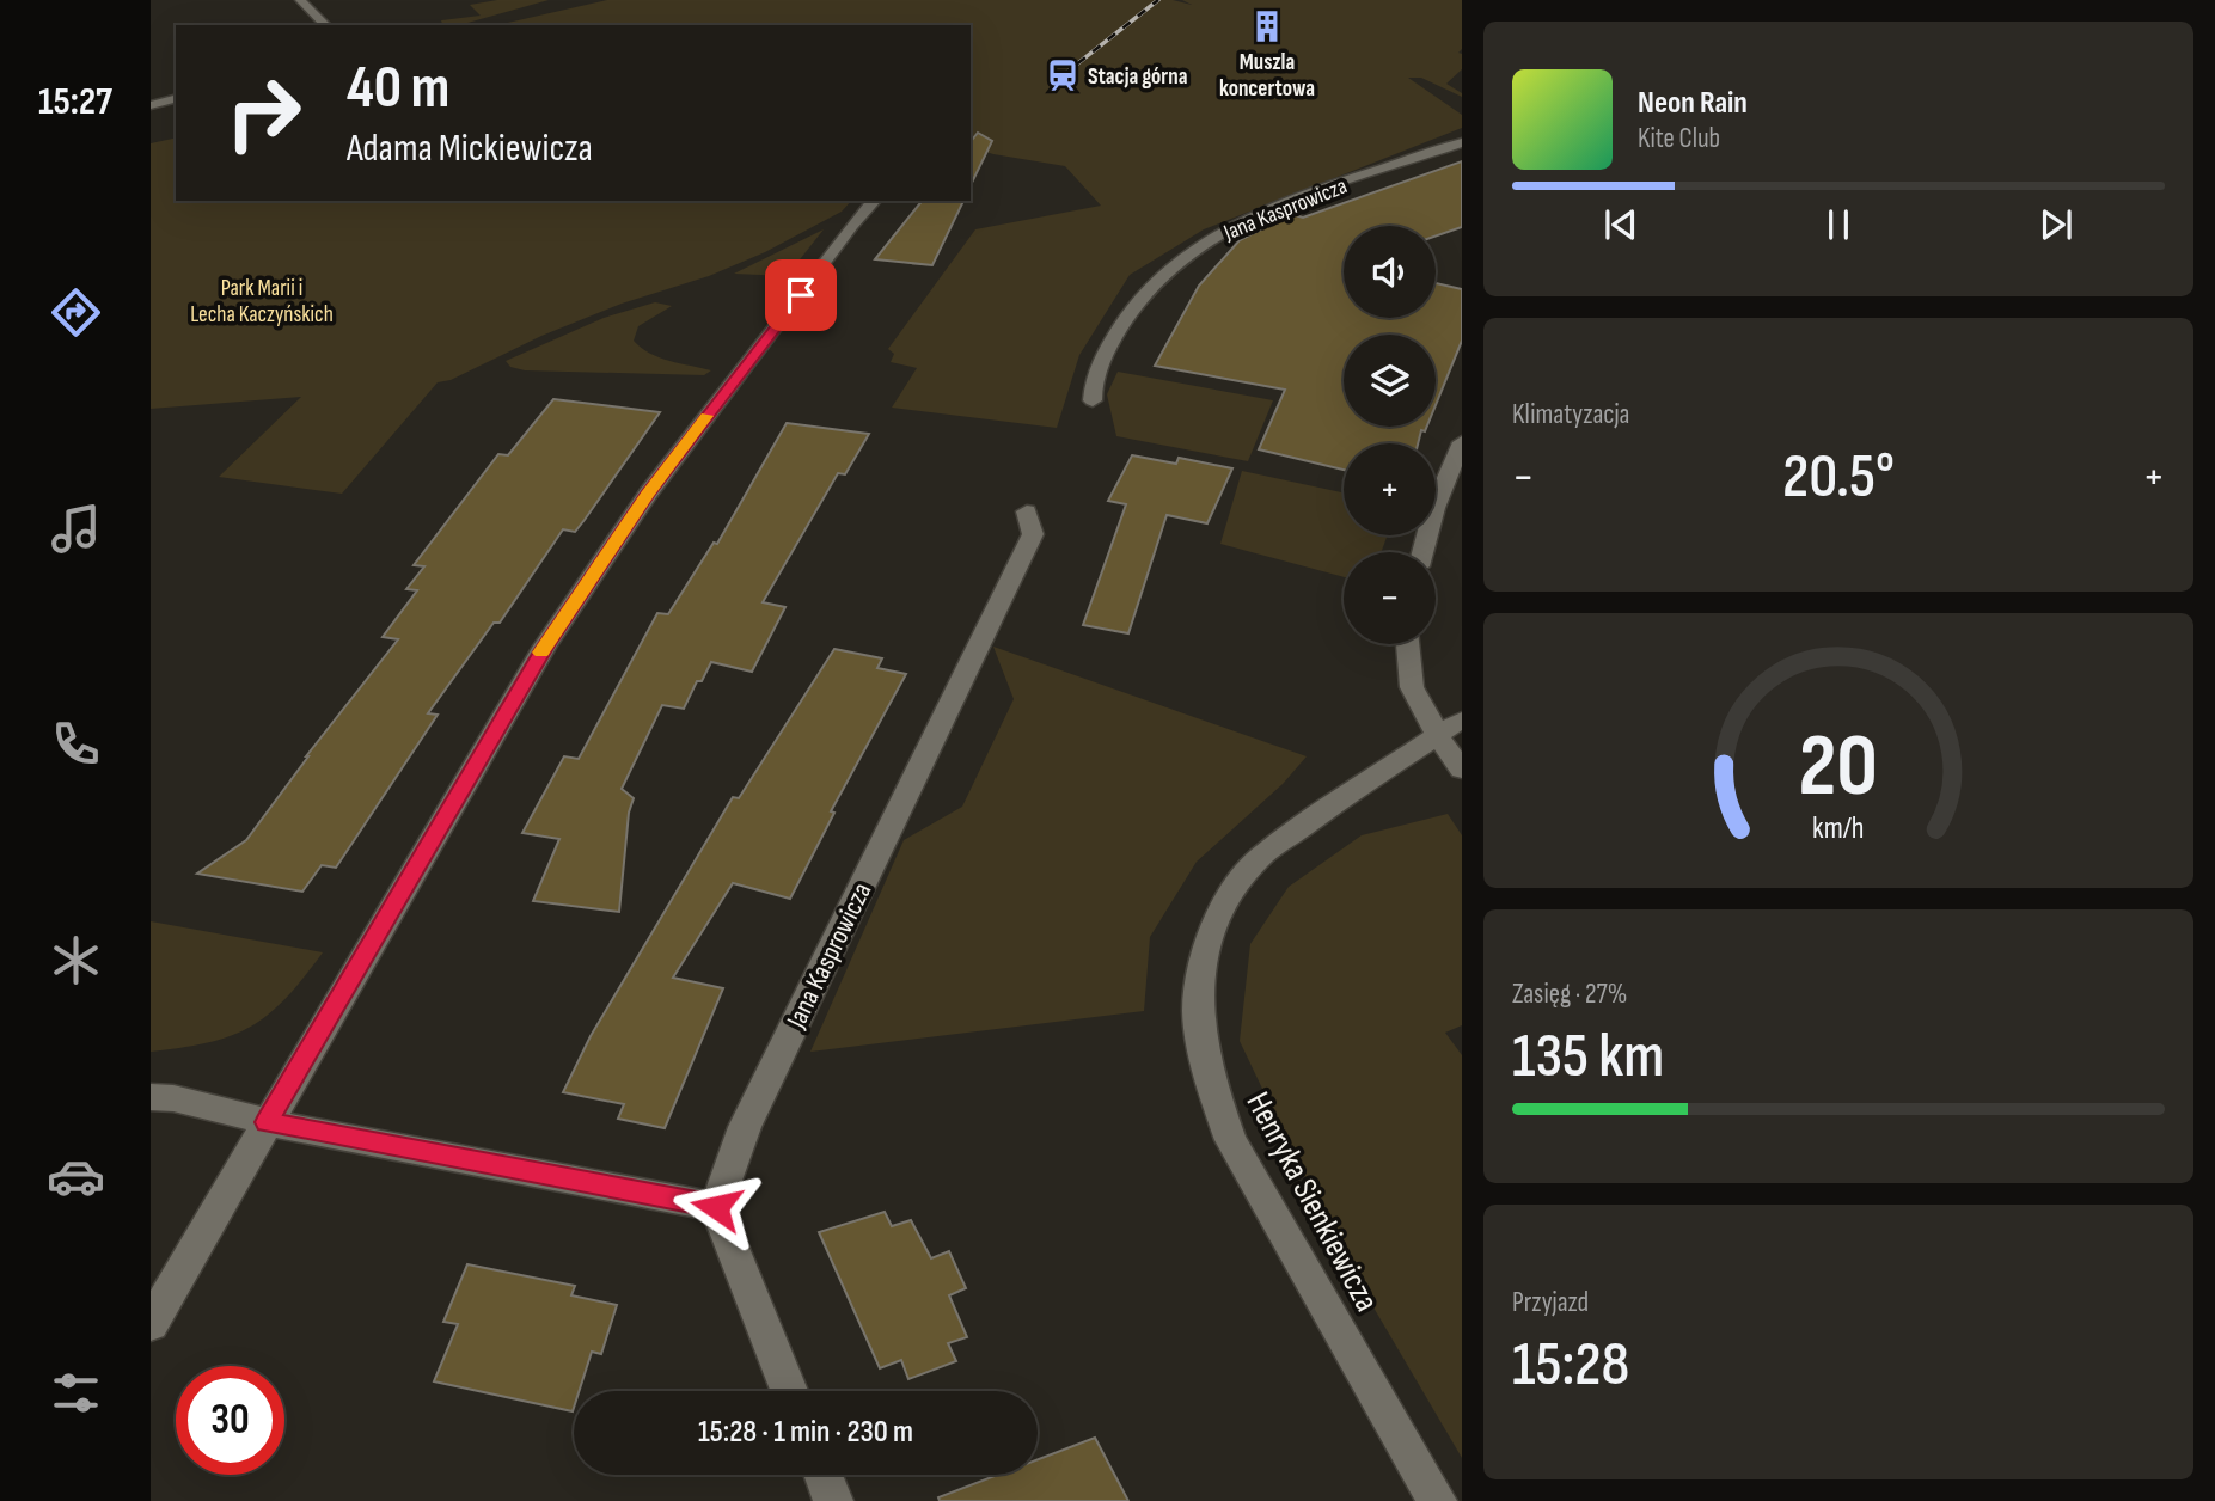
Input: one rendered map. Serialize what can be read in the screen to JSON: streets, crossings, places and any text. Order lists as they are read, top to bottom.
{
  "streets": {
    "street": ["Jana Kasprowicza", "Henryka Sienkiewicza"]
  },
  "parks": ["Park Marii i Lecha Kaczyńskich"],
  "places": {
    "building": ["Muszla koncertowa"],
    "station": ["Stacja górna"]
  },
  "page": {
    "tabs": "15:27",
    "turn": ["40 m", "Adama Mickiewicza"],
    "song": ["Neon Rain", "Kite Club"],
    "map_buttons": ["+", "−"],
    "tile": [
      "Klimatyzacja",
      ["Zasięg · 27%", "135 km"],
      ["Przyjazd", "15:28"]
    ],
    "heat": ["−", "20.5°", "+"],
    "limit": "30",
    "trip": "15:28 · 1 min · 230 m",
    "gauge": ["20", "km/h"]
  }
}
